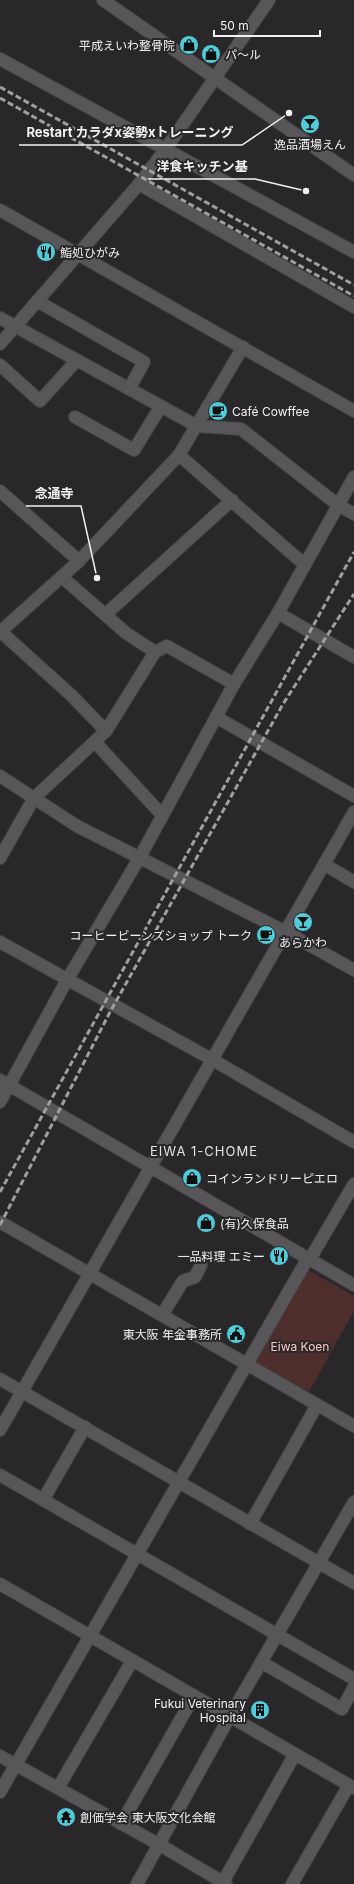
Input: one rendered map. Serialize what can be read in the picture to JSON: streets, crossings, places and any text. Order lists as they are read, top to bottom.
{
  "districts": ["EIWA 1-CHOME"],
  "parks": ["Eiwa Koen"],
  "places": {
    "shop": [
      "平成えいわ整骨院",
      "パ〜ル",
      "コインランドリーピエロ",
      "(有)久保食品"
    ],
    "other": ["Restart カラダx姿勢xトレーニング", "洋食キッチン基", "念通寺"],
    "bar": ["逸品酒場えん", "あらかわ"],
    "restaurant": ["鮨処ひがみ", "一品料理 エミー"],
    "cafe": ["Café Cowffee", "コーヒービーンズショップ トーク"],
    "public building": ["東大阪 年金事務所"],
    "building": ["Fukui Veterinary Hospital"],
    "temple": ["創価学会 東大阪文化会館"]
  },
  "scale_bar": "50 m"
}
